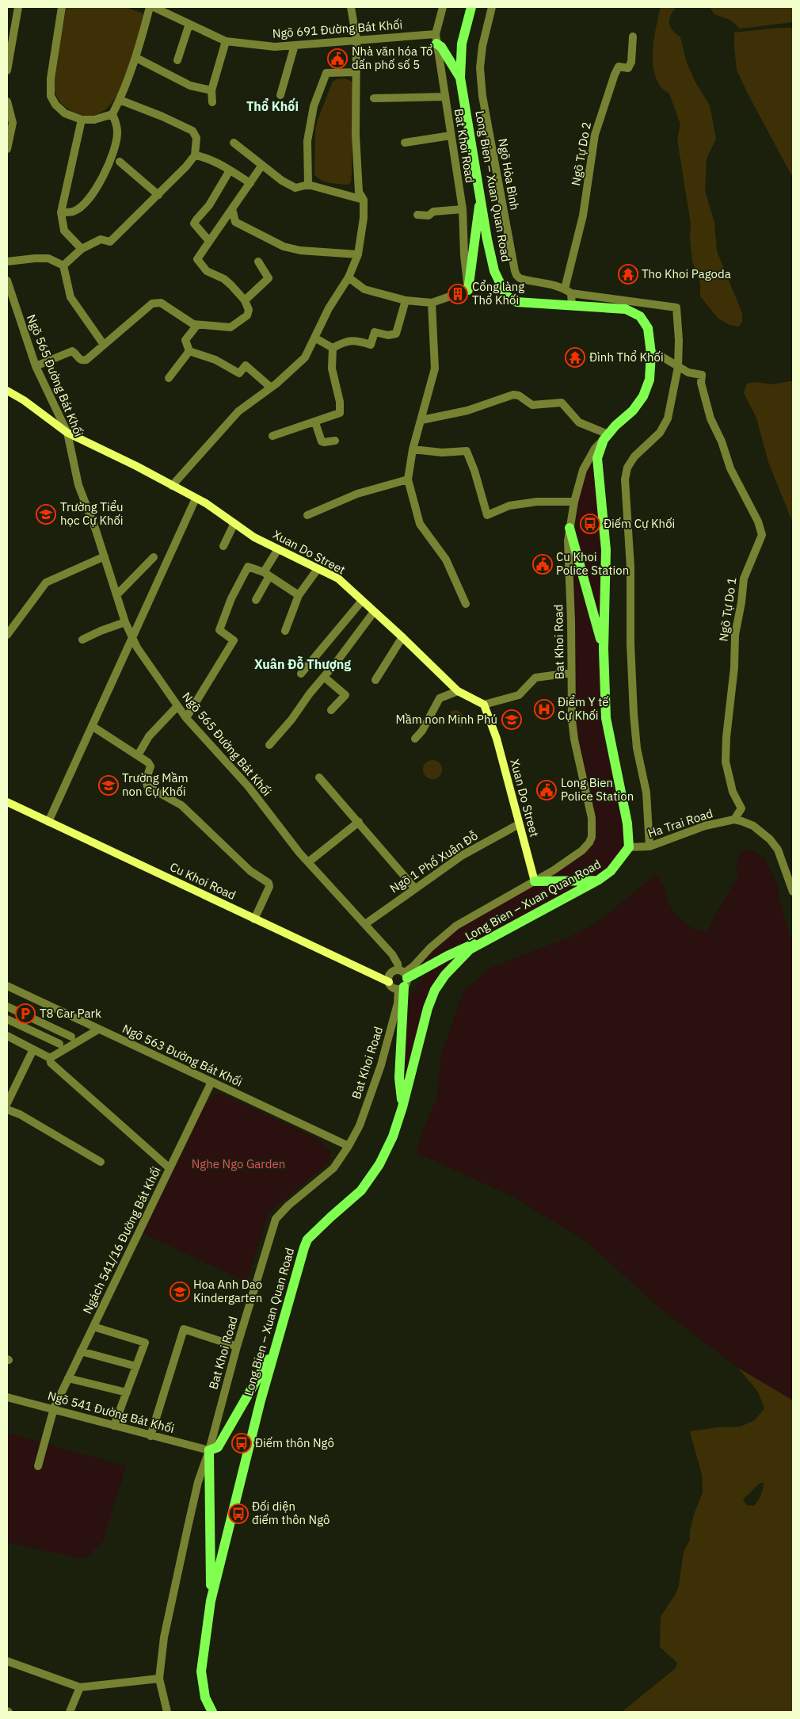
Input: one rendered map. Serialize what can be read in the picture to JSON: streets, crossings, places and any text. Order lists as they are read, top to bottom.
{
  "streets": {
    "main road": ["Long Bien – Xuan Quan Road"],
    "street": [
      "Ngõ 691 Đường Bát Khối",
      "Bat Khoi Road",
      "Ngõ Tự Do 2",
      "Ngõ Hòa Bình",
      "Ngõ 565 Đường Bát Khối",
      "Xuan Do Street",
      "Ngõ Tự Do 1",
      "Ha Trai Road",
      "Ngõ 1 Phố Xuân Đỗ",
      "Cu Khoi Road",
      "Ngõ 563 Đường Bát Khối",
      "Ngách 541/16 Đường Bát Khối",
      "Ngõ 541 Đường Bát Khối"
    ]
  },
  "crossings": [
    ["Ngõ 691 Đường Bát Khối", "Bat Khoi Road"],
    ["Bat Khoi Road", "Long Bien – Xuan Quan Road"],
    ["Bat Khoi Road", "Ngõ 565 Đường Bát Khối"],
    ["Bat Khoi Road", "Xuan Do Street"],
    ["Bat Khoi Road", "Ngõ 563 Đường Bát Khối"],
    ["Bat Khoi Road", "Ngõ 541 Đường Bát Khối"],
    ["Ngõ Tự Do 2", "Ngõ Hòa Bình"],
    ["Ngõ Hòa Bình", "Ngõ Tự Do 1"],
    ["Long Bien – Xuan Quan Road", "Ngõ Tự Do 1"],
    ["Long Bien – Xuan Quan Road", "Ha Trai Road"],
    ["Ngõ 565 Đường Bát Khối", "Xuan Do Street"],
    ["Ngõ 565 Đường Bát Khối", "Ngõ 1 Phố Xuân Đỗ"],
    ["Xuan Do Street", "Ngõ 1 Phố Xuân Đỗ"],
    ["Ngõ Tự Do 1", "Ha Trai Road"],
    ["Ngõ 563 Đường Bát Khối", "Ngách 541/16 Đường Bát Khối"],
    ["Ngách 541/16 Đường Bát Khối", "Ngõ 541 Đường Bát Khối"]
  ],
  "districts": ["Thổ Khối", "Xuân Đỗ Thượng"],
  "parks": ["Nghe Ngo Garden"],
  "places": {
    "public building": ["Nhà văn hóa Tổ dấn phố số 5", "Cu Khoi Police Station", "Long Bien Police Station"],
    "temple": ["Tho Khoi Pagoda", "Đình Thổ Khối"],
    "building": ["Cổng làng Thổ Khối"],
    "school or university": [
      "Trường Tiểu học Cự Khối",
      "Mầm non Minh Phú",
      "Trường Mầm non Cự Khối",
      "Hoa Anh Dao Kindergarten"
    ],
    "bus stop": ["Điếm Cự Khối", "Điếm thôn Ngô", "Đối diện điếm thôn Ngô"],
    "hospital": ["Điểm Y tế Cự Khối"],
    "parking": ["T8 Car Park"]
  }
}
